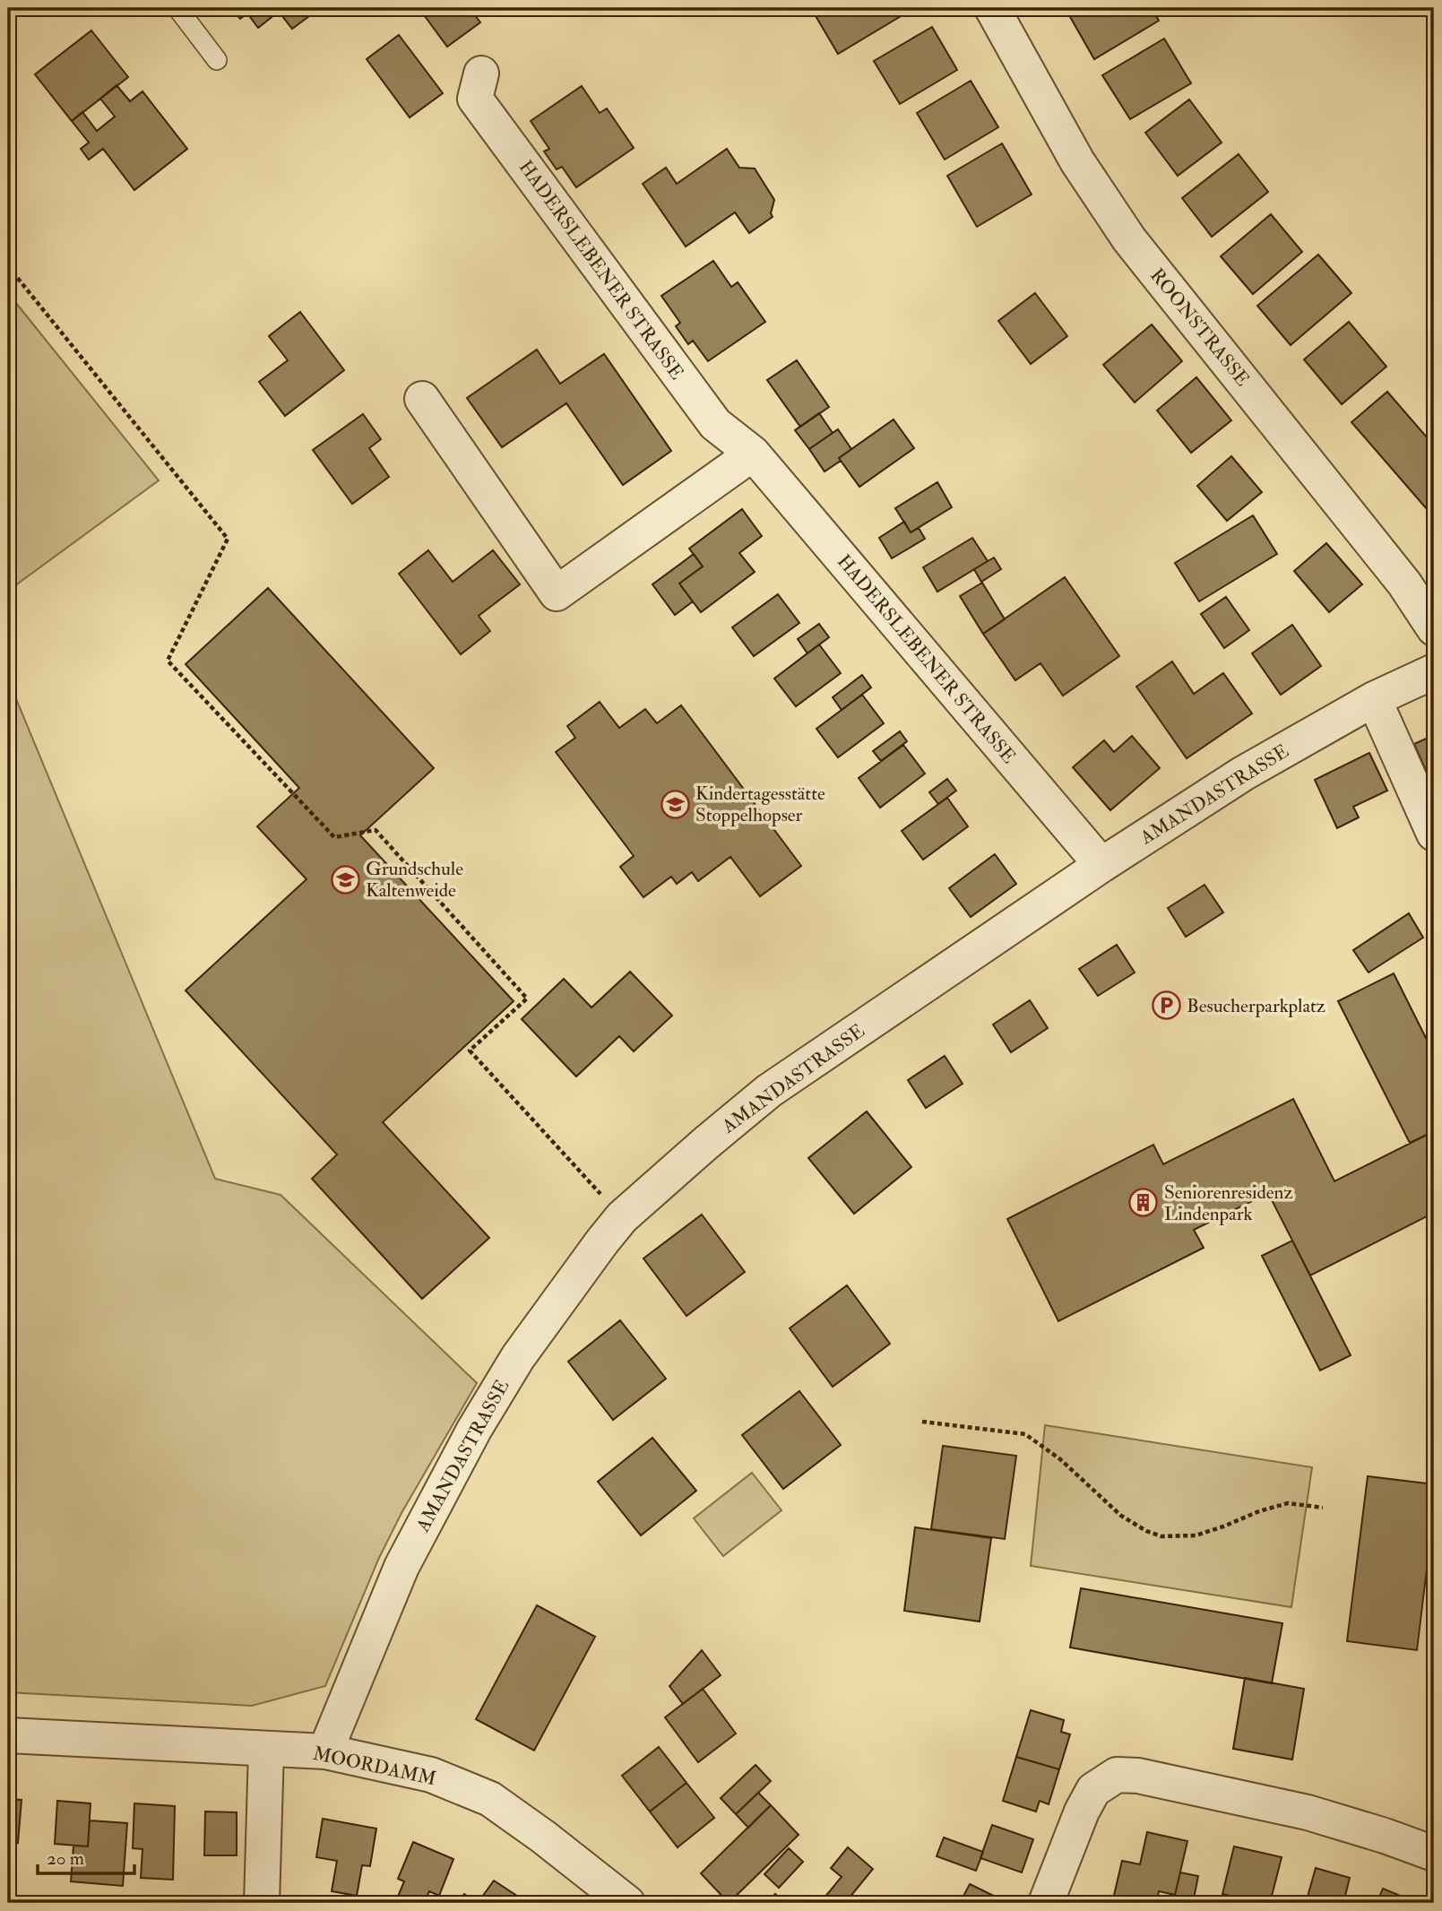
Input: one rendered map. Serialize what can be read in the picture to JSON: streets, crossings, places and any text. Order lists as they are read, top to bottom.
{
  "streets": {
    "street": [
      "HADERSLEBENER STRASSE",
      "ROONSTRASSE",
      "AMANDASTRASSE",
      "MOORDAMM"
    ]
  },
  "crossings": [
    ["HADERSLEBENER STRASSE", "AMANDASTRASSE"],
    ["AMANDASTRASSE", "MOORDAMM"]
  ],
  "places": {
    "school or university": ["Kindertagesstätte Stoppelhopser", "Grundschule Kaltenweide"],
    "parking": ["Besucherparkplatz"],
    "building": ["Seniorenresidenz Lindenpark"]
  },
  "scale_bar": "20 m"
}
